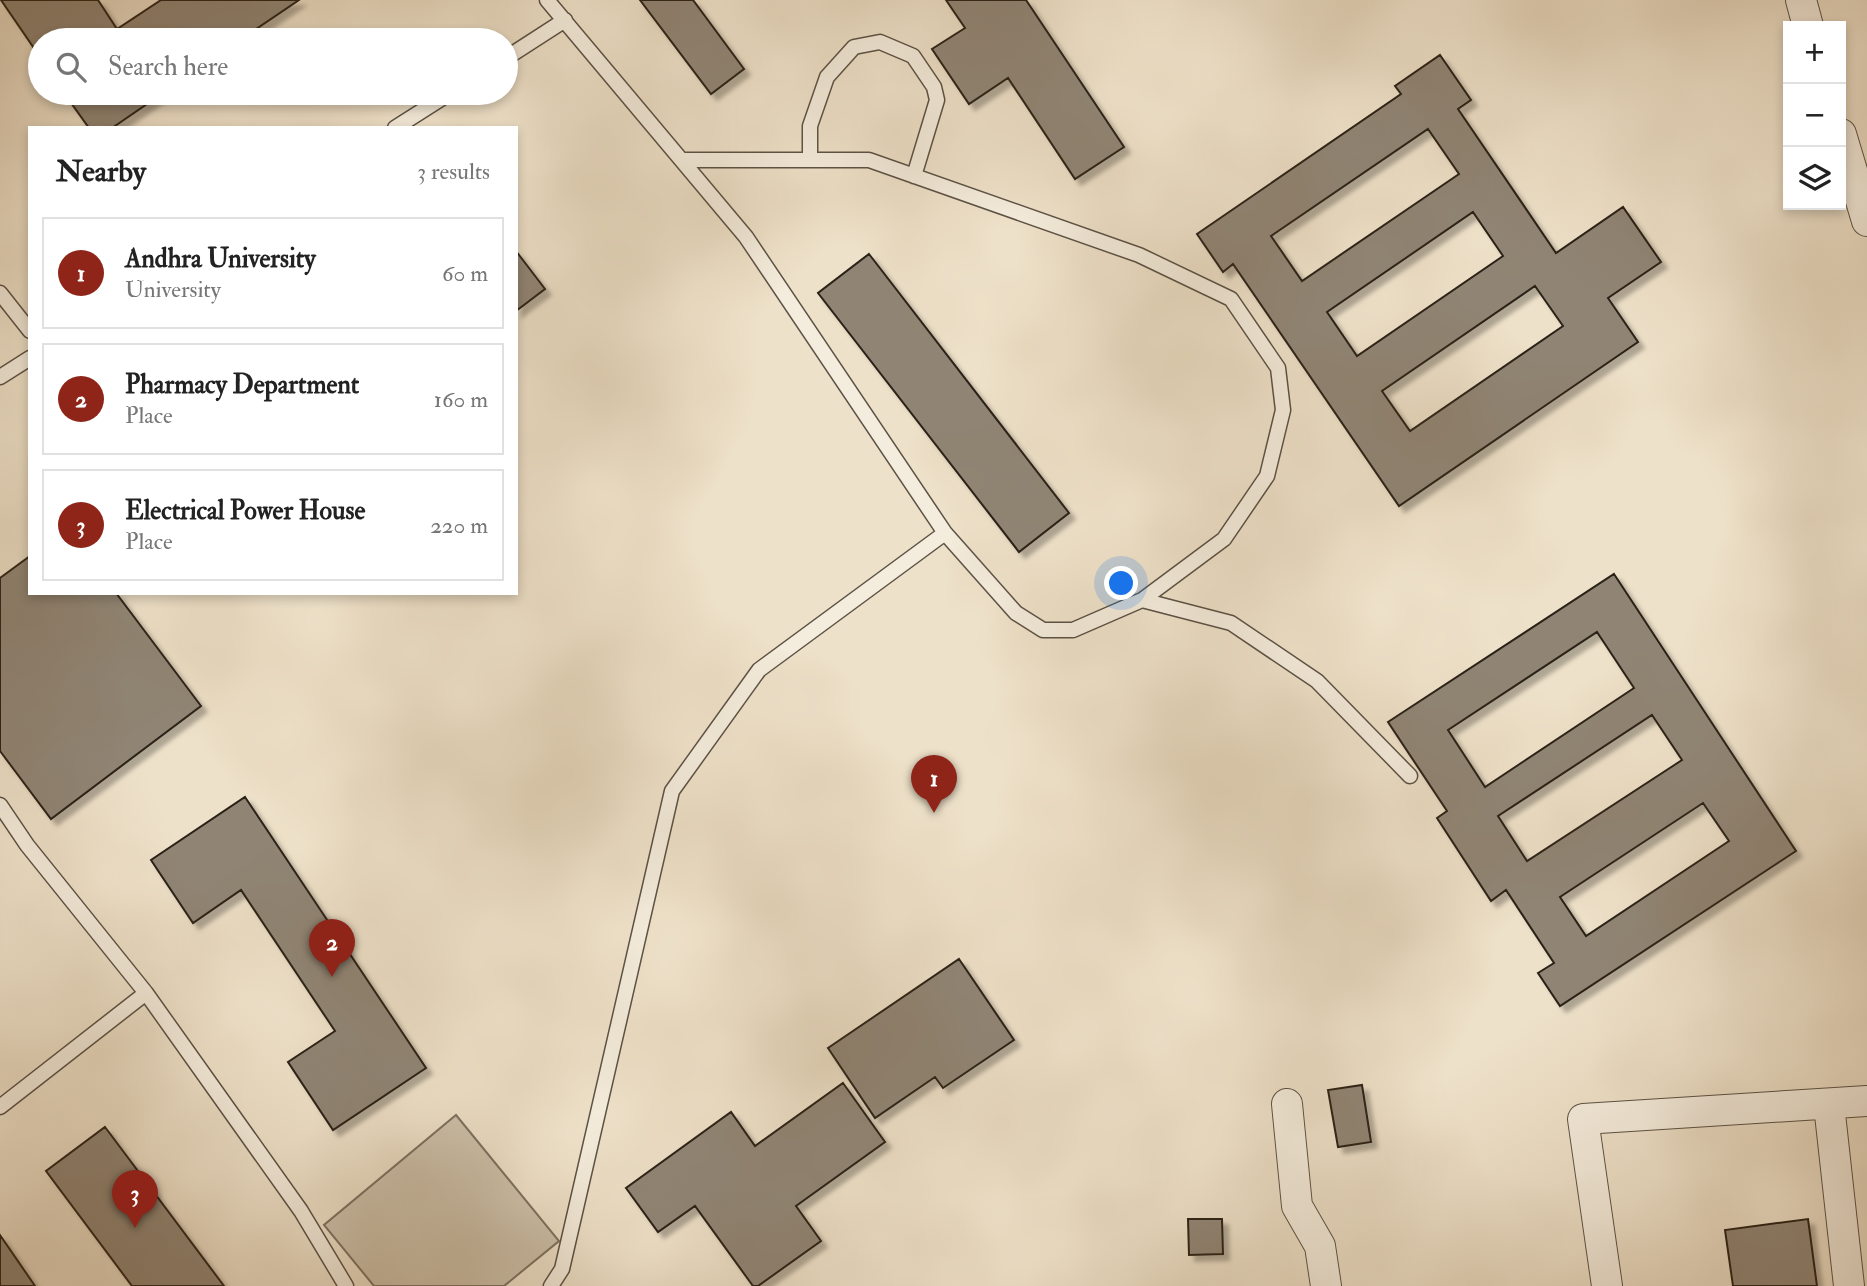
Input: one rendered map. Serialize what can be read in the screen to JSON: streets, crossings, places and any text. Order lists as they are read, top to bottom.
{
  "page": {
    "map_buttons": ["+", "−"],
    "search": "Search here",
    "heading": ["Nearby", "3 results"],
    "list": [
      {
        "mark": "1",
        "name": "Andhra University",
        "note": "University",
        "value": "60 m"
      },
      {
        "mark": "2",
        "name": "Pharmacy Department",
        "note": "Place",
        "value": "160 m"
      },
      {
        "mark": "3",
        "name": "Electrical Power House",
        "note": "Place",
        "value": "220 m"
      }
    ],
    "pins": ["1", "2", "3"]
  }
}
